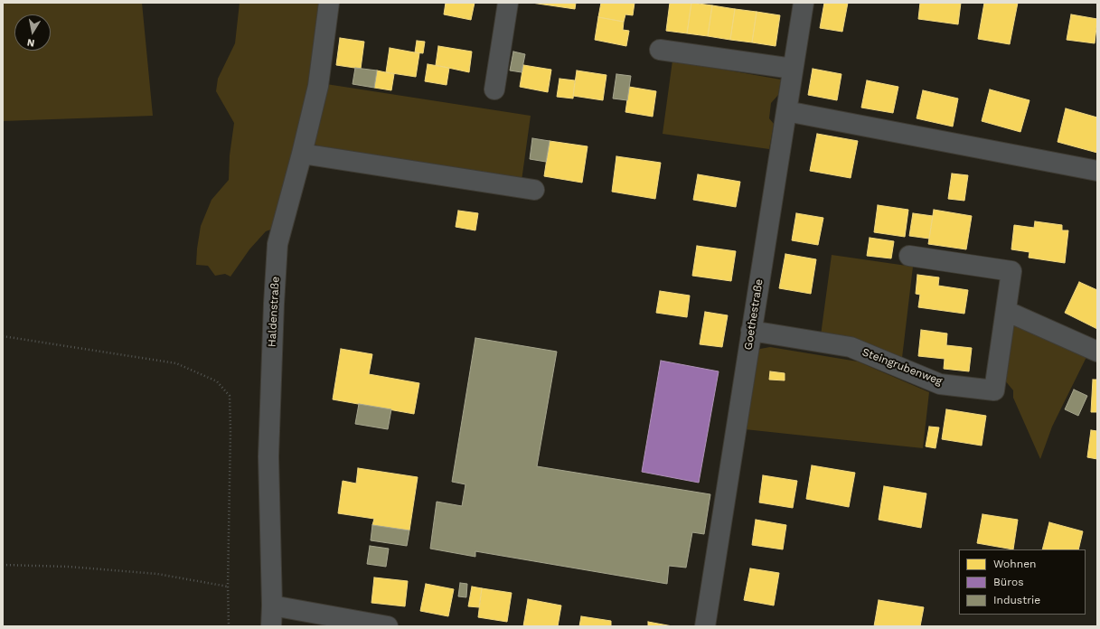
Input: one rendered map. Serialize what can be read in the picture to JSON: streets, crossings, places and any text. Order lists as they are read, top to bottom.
{
  "streets": {
    "street": ["Haldenstraße", "Goethestraße", "Steingrubenweg"]
  },
  "crossings": [
    ["Goethestraße", "Steingrubenweg"]
  ],
  "legend": ["Wohnen", "Büros", "Industrie"],
  "north": "bottom"
}
